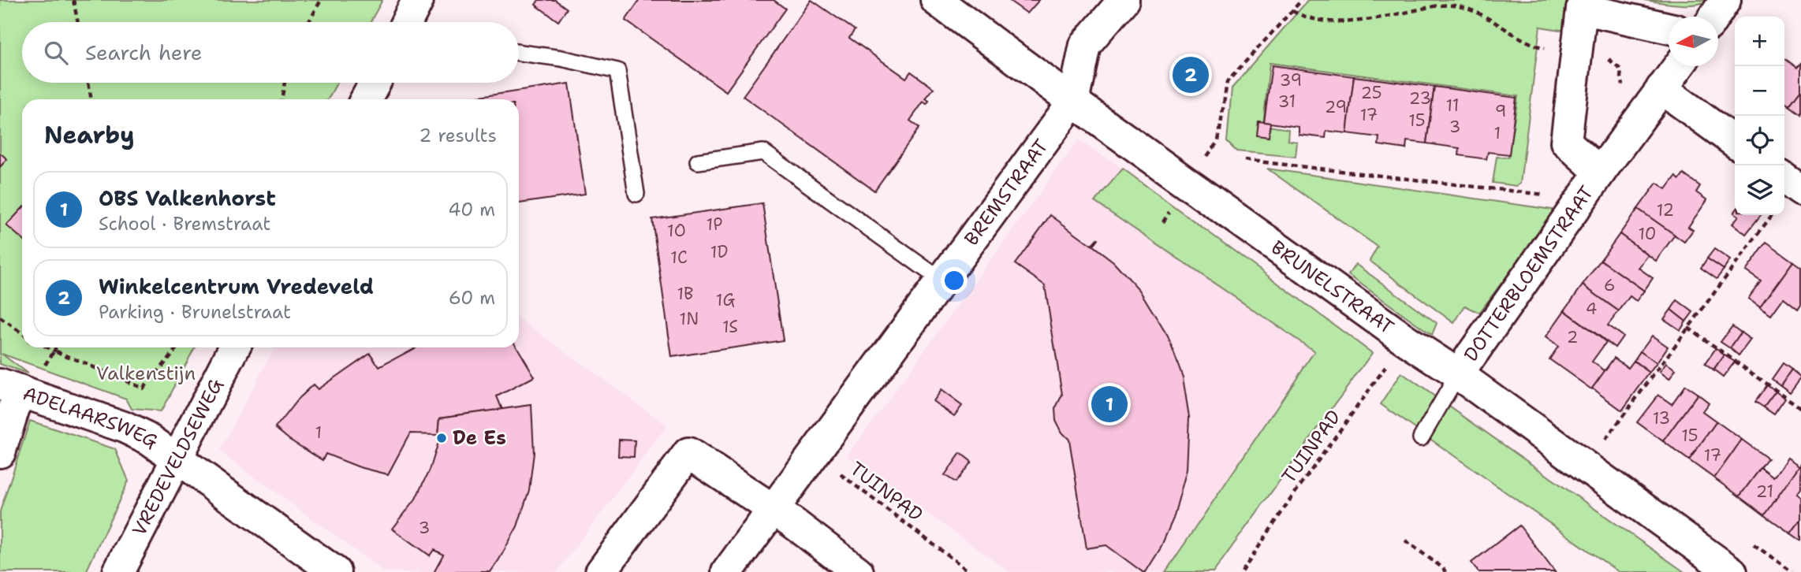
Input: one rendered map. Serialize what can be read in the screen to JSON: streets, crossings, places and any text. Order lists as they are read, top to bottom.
{
  "streets": {
    "street": [
      "BREMSTRAAT",
      "DOTTERBLOEMSTRAAT",
      "BRUNELSTRAAT",
      "ADELAARSWEG",
      "VREDEVELDSEWEG"
    ],
    "path": ["TUINPAD"]
  },
  "crossings": [
    ["BREMSTRAAT", "BRUNELSTRAAT"],
    ["BREMSTRAAT", "TUINPAD"],
    ["DOTTERBLOEMSTRAAT", "BRUNELSTRAAT"],
    ["BRUNELSTRAAT", "TUINPAD"],
    ["ADELAARSWEG", "VREDEVELDSEWEG"]
  ],
  "parks": ["Valkenstijn"],
  "places": ["De Es"],
  "house_numbers": [
    "39",
    "25",
    "23",
    "31",
    "11",
    "29",
    "9",
    "17",
    "15",
    "3",
    "1",
    "12",
    "1P",
    "1O",
    "10",
    "1D",
    "1C",
    "6",
    "1B",
    "1G",
    "4",
    "1N",
    "1S",
    "2",
    "13",
    "1",
    "15",
    "17",
    "21",
    "3"
  ],
  "north": "left",
  "page": {
    "map_buttons": ["+", "−"],
    "search": "Search here",
    "pins": ["2", "1"],
    "heading": ["Nearby", "2 results"],
    "list": [
      {
        "mark": "1",
        "name": "OBS Valkenhorst",
        "note": "School · Bremstraat",
        "value": "40 m"
      },
      {
        "mark": "2",
        "name": "Winkelcentrum Vredeveld",
        "note": "Parking · Brunelstraat",
        "value": "60 m"
      }
    ]
  }
}
